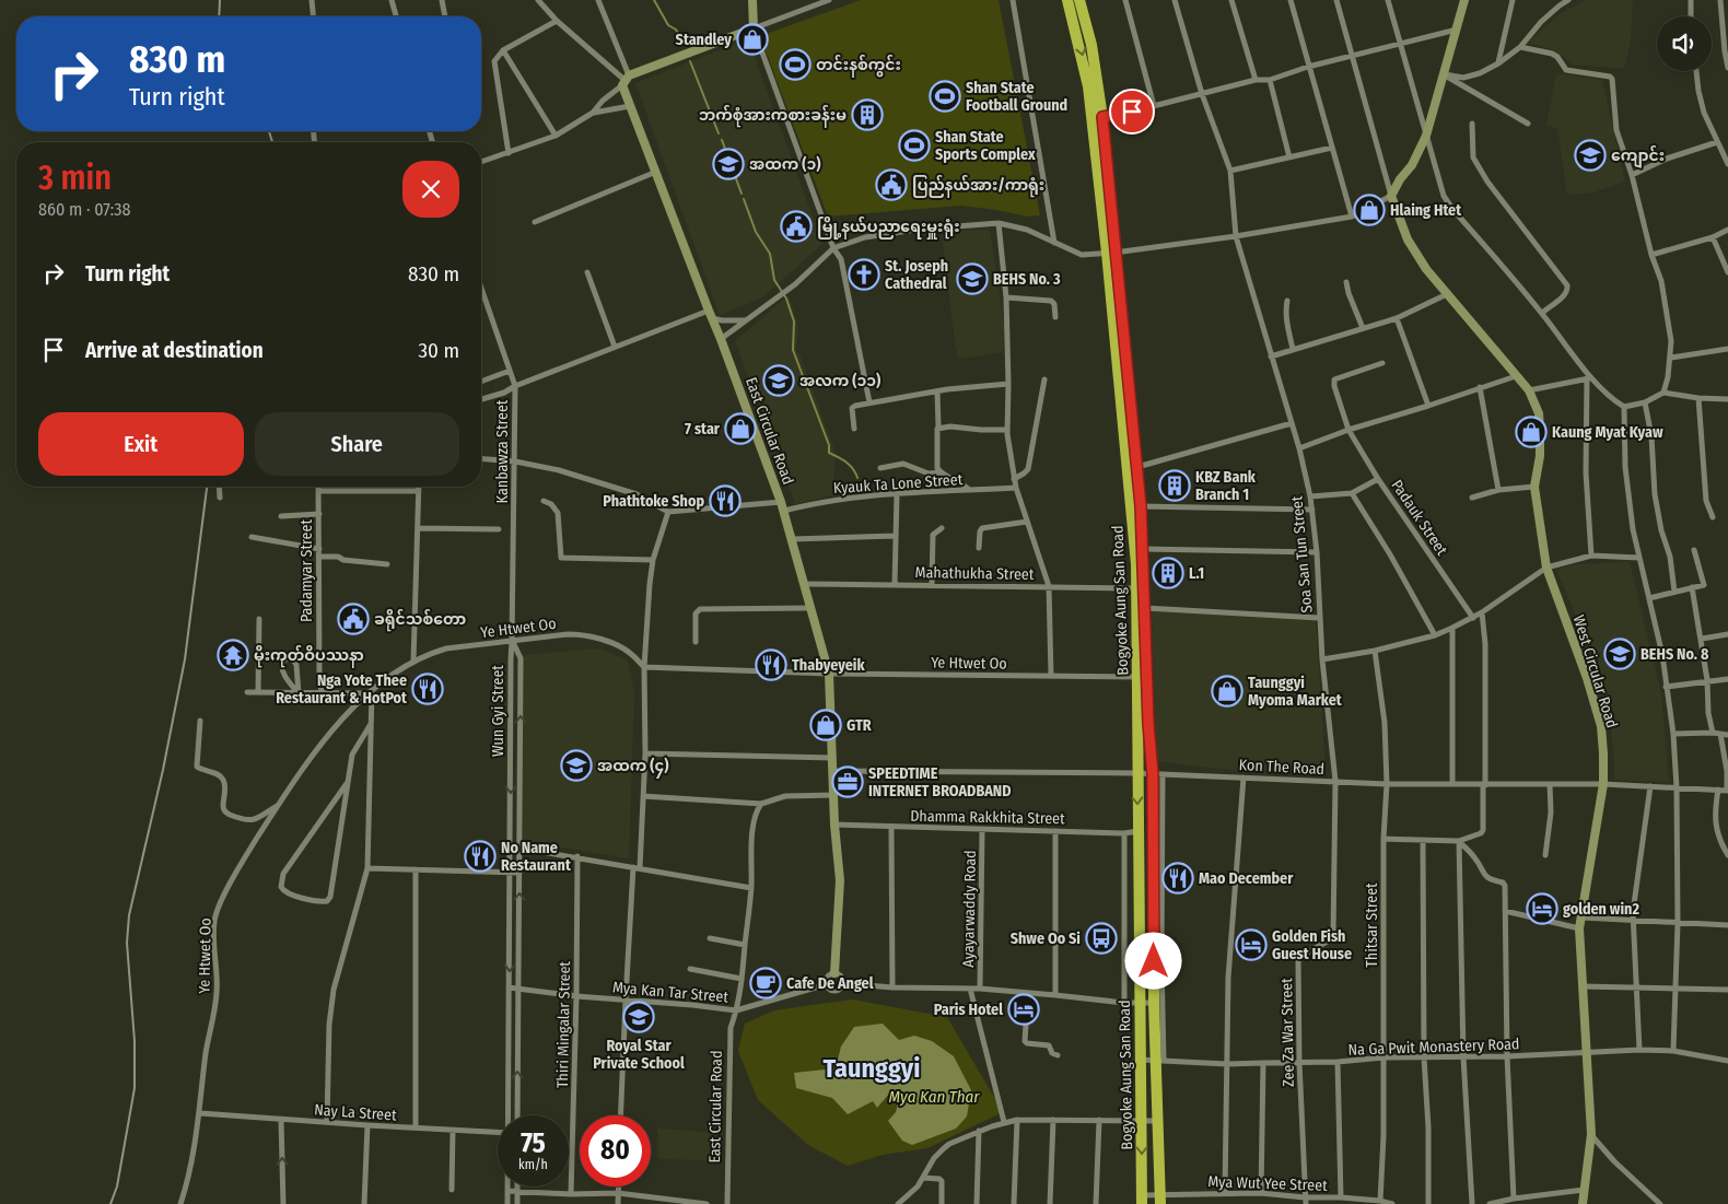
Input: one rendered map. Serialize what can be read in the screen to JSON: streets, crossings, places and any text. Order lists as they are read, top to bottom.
{
  "streets": {
    "highway": ["Bogyoke Aung San Road"],
    "street": [
      "East Circular Road",
      "Kanbawza Street",
      "Kyauk Ta Lone Street",
      "Padauk Street",
      "Soa San Tun Street",
      "Padamyar Street",
      "Mahathukha Street",
      "Ye Htwet Oo",
      "West Circular Road",
      "Wun Gyi Street",
      "Kon The Road",
      "Dhamma Rakkhita Street",
      "Ayayarwaddy Road",
      "Thitsar Street",
      "Mya Kan Tar Street",
      "Thiri Mingalar Street",
      "Zee Za War Street",
      "Na Ga Pwit Monastery Road",
      "Nay La Street",
      "Mya Wut Yee Street"
    ]
  },
  "crossings": [
    ["East Circular Road", "Kyauk Ta Lone Street"],
    ["East Circular Road", "Mahathukha Street"],
    ["East Circular Road", "Ye Htwet Oo"],
    ["East Circular Road", "Kon The Road"],
    ["East Circular Road", "Dhamma Rakkhita Street"],
    ["East Circular Road", "Mya Kan Tar Street"],
    ["Kanbawza Street", "Ye Htwet Oo"],
    ["Kanbawza Street", "Wun Gyi Street"],
    ["Soa San Tun Street", "Kon The Road"],
    ["Soa San Tun Street", "Zee Za War Street"],
    ["Mahathukha Street", "Bogyoke Aung San Road"],
    ["Bogyoke Aung San Road", "Ye Htwet Oo"],
    ["Bogyoke Aung San Road", "Kon The Road"],
    ["Bogyoke Aung San Road", "Dhamma Rakkhita Street"],
    ["Bogyoke Aung San Road", "Mya Kan Tar Street"],
    ["Bogyoke Aung San Road", "Na Ga Pwit Monastery Road"],
    ["Bogyoke Aung San Road", "Mya Wut Yee Street"],
    ["Ye Htwet Oo", "Wun Gyi Street"],
    ["Ye Htwet Oo", "Nay La Street"],
    ["West Circular Road", "Kon The Road"],
    ["West Circular Road", "Na Ga Pwit Monastery Road"],
    ["Wun Gyi Street", "Mya Kan Tar Street"],
    ["Kon The Road", "Thitsar Street"],
    ["Kon The Road", "Zee Za War Street"],
    ["Dhamma Rakkhita Street", "Ayayarwaddy Road"],
    ["Ayayarwaddy Road", "Mya Kan Tar Street"],
    ["Thitsar Street", "Na Ga Pwit Monastery Road"],
    ["Thitsar Street", "Mya Wut Yee Street"],
    ["Mya Kan Tar Street", "Thiri Mingalar Street"],
    ["Zee Za War Street", "Na Ga Pwit Monastery Road"],
    ["Zee Za War Street", "Mya Wut Yee Street"]
  ],
  "districts": ["Taunggyi"],
  "water": ["Mya Kan Thar"],
  "places": {
    "shop": [
      "Standley",
      "Hlaing Htet",
      "7 star",
      "Kaung Myat Kyaw",
      "Taunggyi Myoma Market",
      "GTR"
    ],
    "sports": ["တင်းနစ်ကွင်း", "Shan State Football Ground", "Shan State Sports Complex"],
    "building": ["ဘက်စုံအားကစားခန်းမ", "KBZ Bank Branch 1", "L.1"],
    "school or university": [
      "ကျောင်း",
      "အထက (၁)",
      "BEHS No. 3",
      "အလက (၁၁)",
      "BEHS No. 8",
      "အထက (၄)",
      "Royal Star Private School"
    ],
    "public building": ["ပြည်နယ်အား/ကာရုံး", "မြို့နယ်ပညာရေးမှူးရုံး", "ခရိုင်သစ်တော"],
    "church": ["St. Joseph Cathedral"],
    "restaurant": [
      "Phathtoke Shop",
      "Thabyeyeik",
      "Nga Yote Thee Restaurant & HotPot",
      "No Name Restaurant",
      "Mao December"
    ],
    "temple": ["မိုးကုတ်ဝိပဿနာ"],
    "office": ["SPEEDTIME INTERNET BROADBAND"],
    "hotel": ["golden win2", "Golden Fish Guest House", "Paris Hotel"],
    "bus stop": ["Shwe Oo Si"],
    "cafe": ["Cafe De Angel"]
  },
  "page": {
    "turn": ["830 m", "Turn right"],
    "heading": ["3 min", "860 m · 07:38"],
    "list": [
      {
        "name": "Turn right",
        "value": "830 m"
      },
      {
        "name": "Arrive at destination",
        "value": "30 m"
      }
    ],
    "buttons": ["Exit", "Share"],
    "speed": "75 km/h",
    "limit": "80"
  }
}
